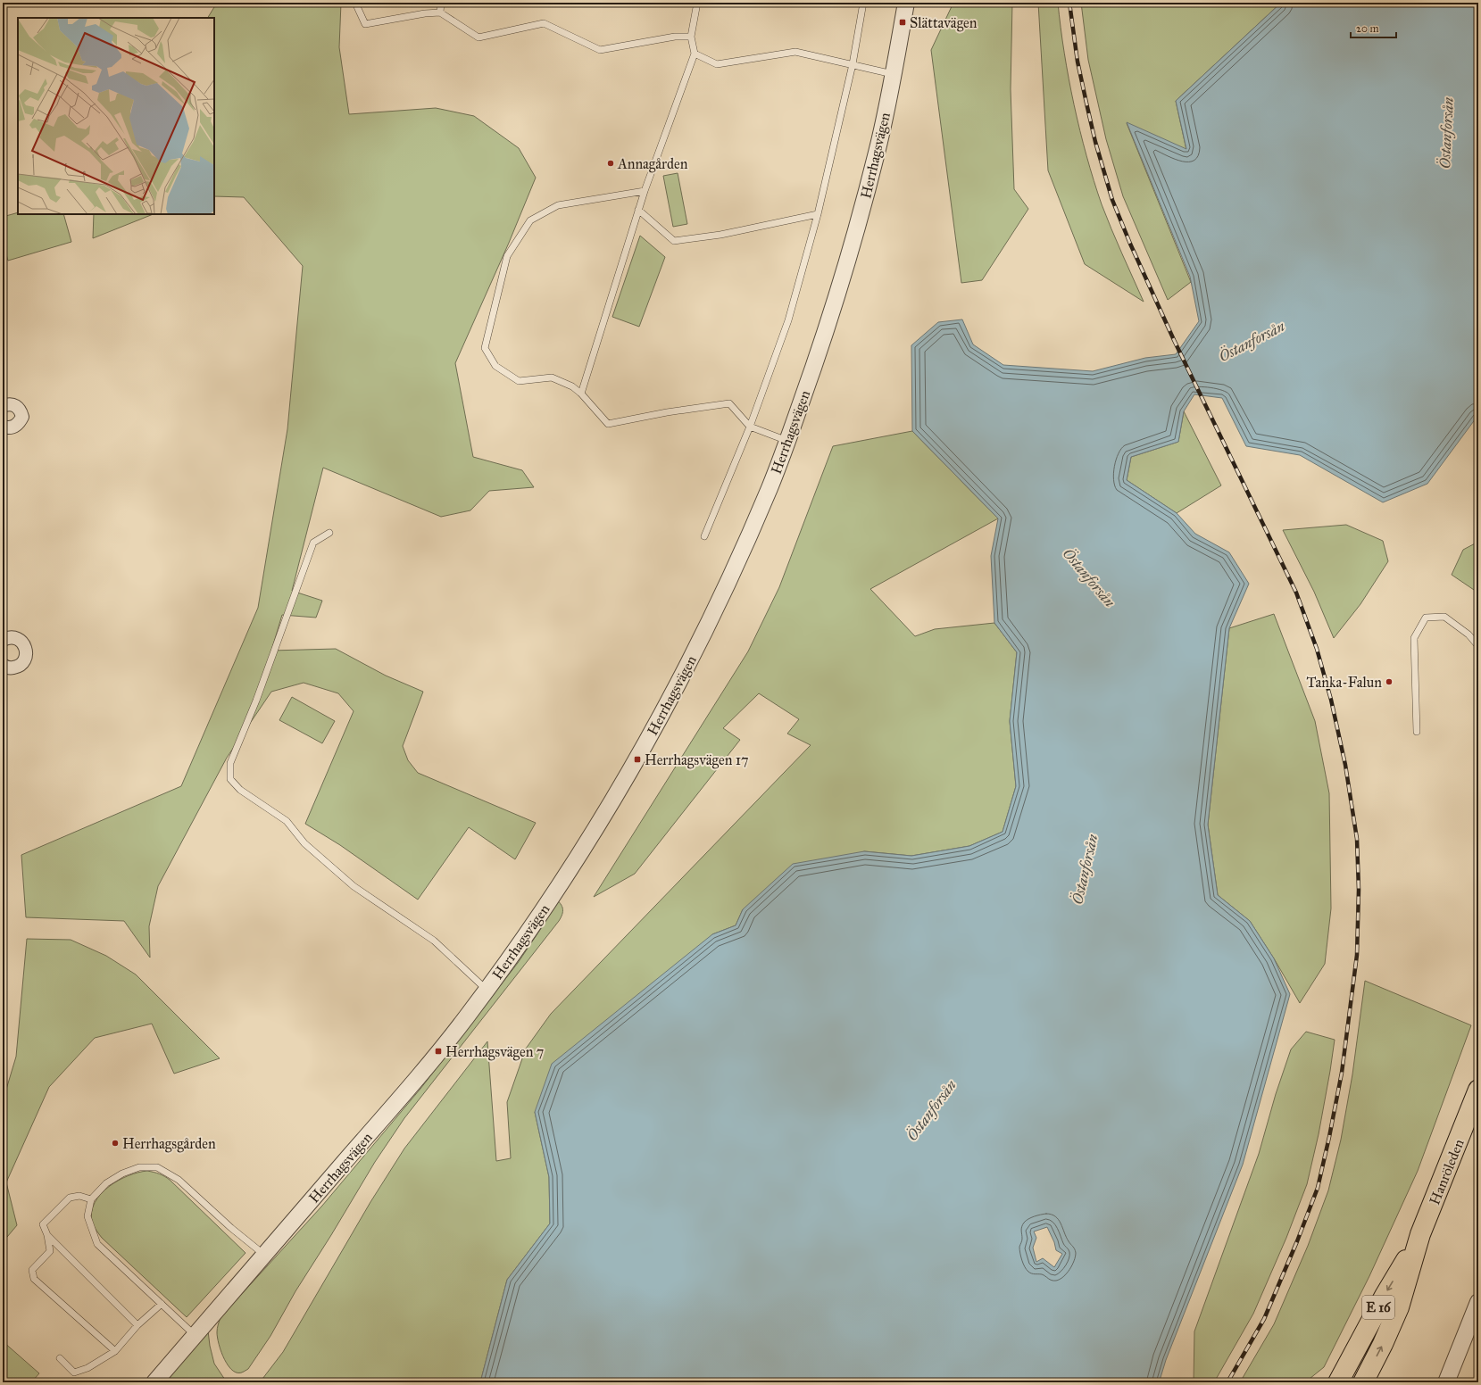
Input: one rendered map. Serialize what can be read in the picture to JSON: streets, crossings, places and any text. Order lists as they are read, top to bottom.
{
  "streets": {
    "highway": ["Hanröleden", "E 16"],
    "street": ["Herrhagsvägen"]
  },
  "water": ["Östanforsån"],
  "places": {
    "transit": ["Slättavägen", "Herrhagsvägen 17", "Herrhagsvägen 7"],
    "other": ["Annagården", "Tanka-Falun", "Herrhagsgården"]
  },
  "scale_bar": "20 m"
}
